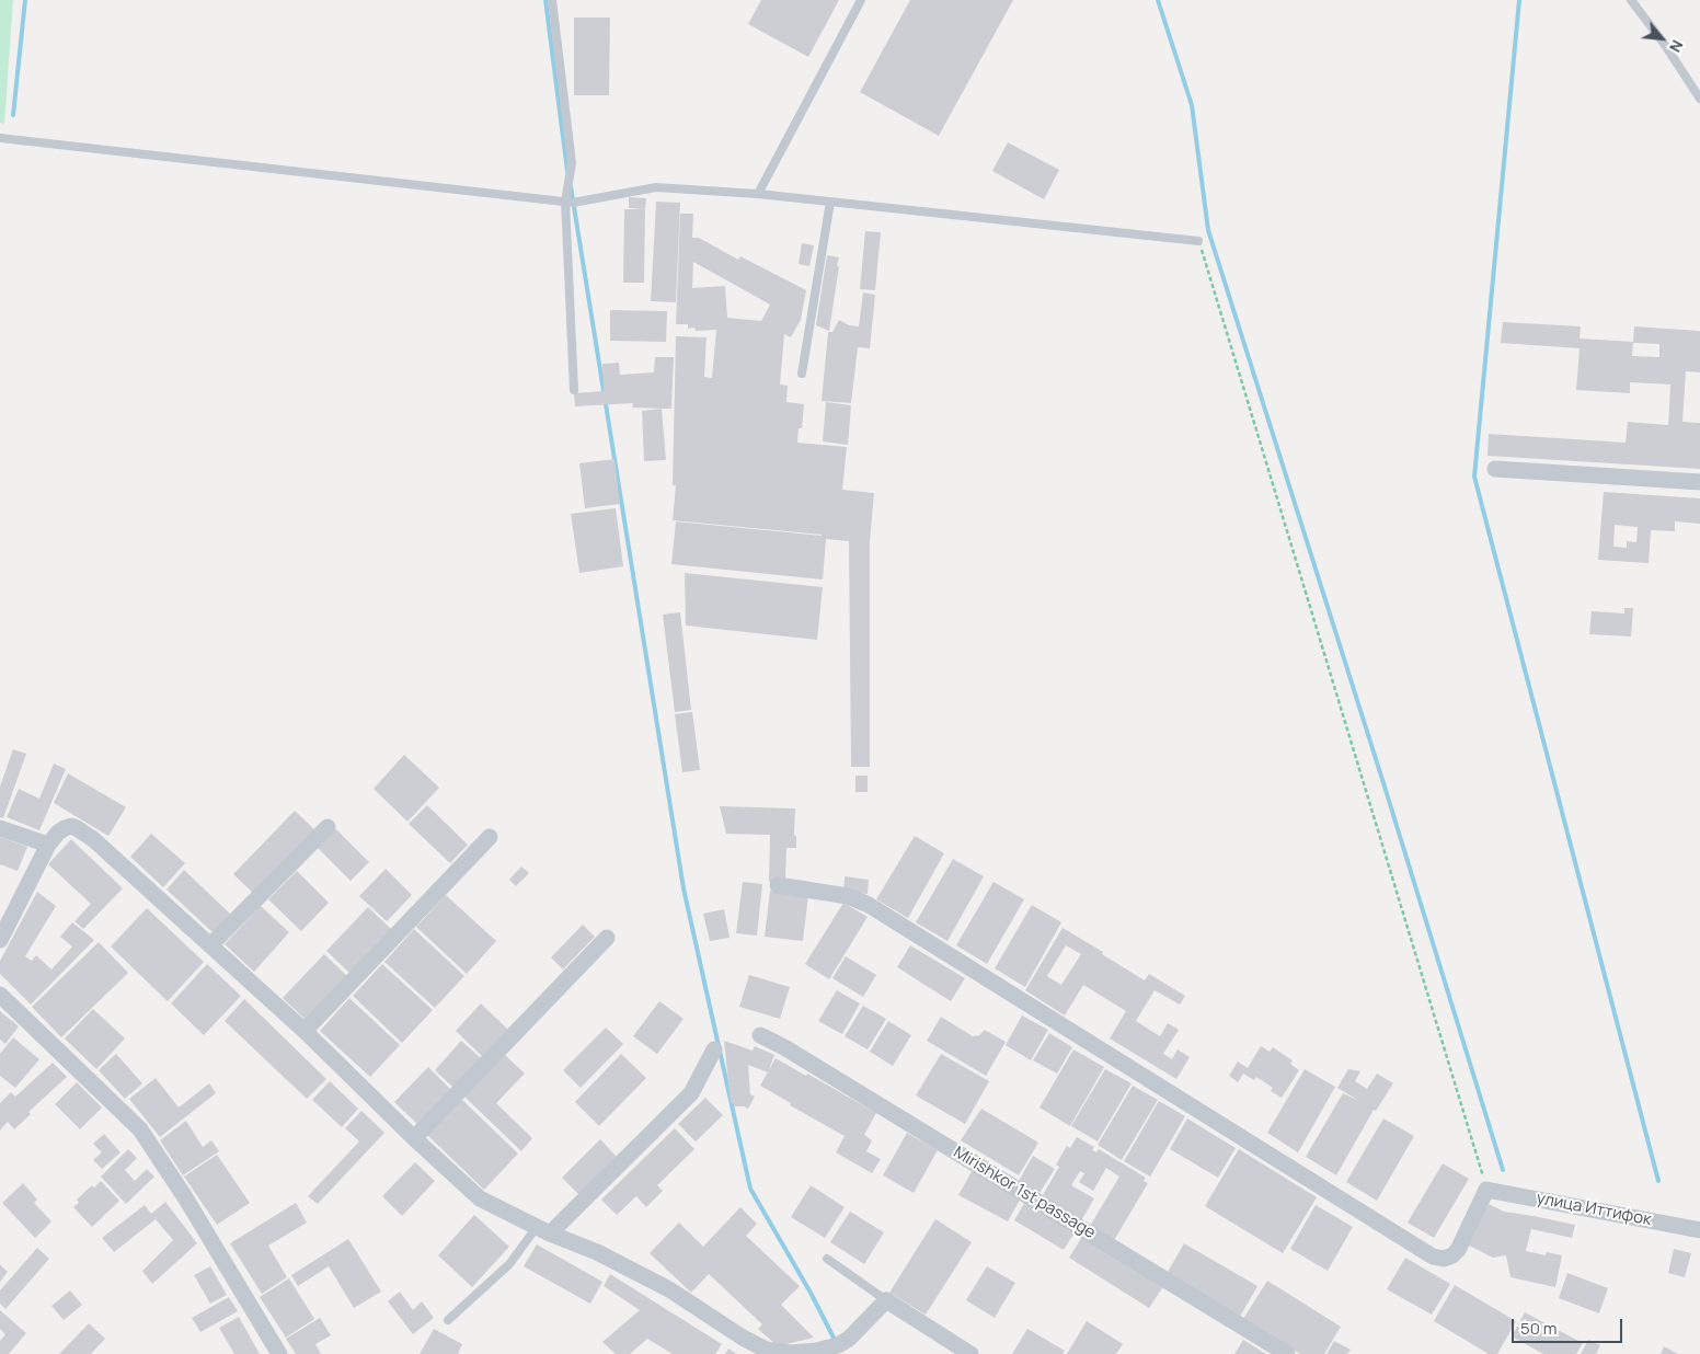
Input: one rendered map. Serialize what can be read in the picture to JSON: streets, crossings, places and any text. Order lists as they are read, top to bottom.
{
  "streets": {
    "street": ["Mirishkor 1st passage", "улица Иттифок"]
  },
  "scale_bar": "50 m",
  "north": "bottom right"
}
